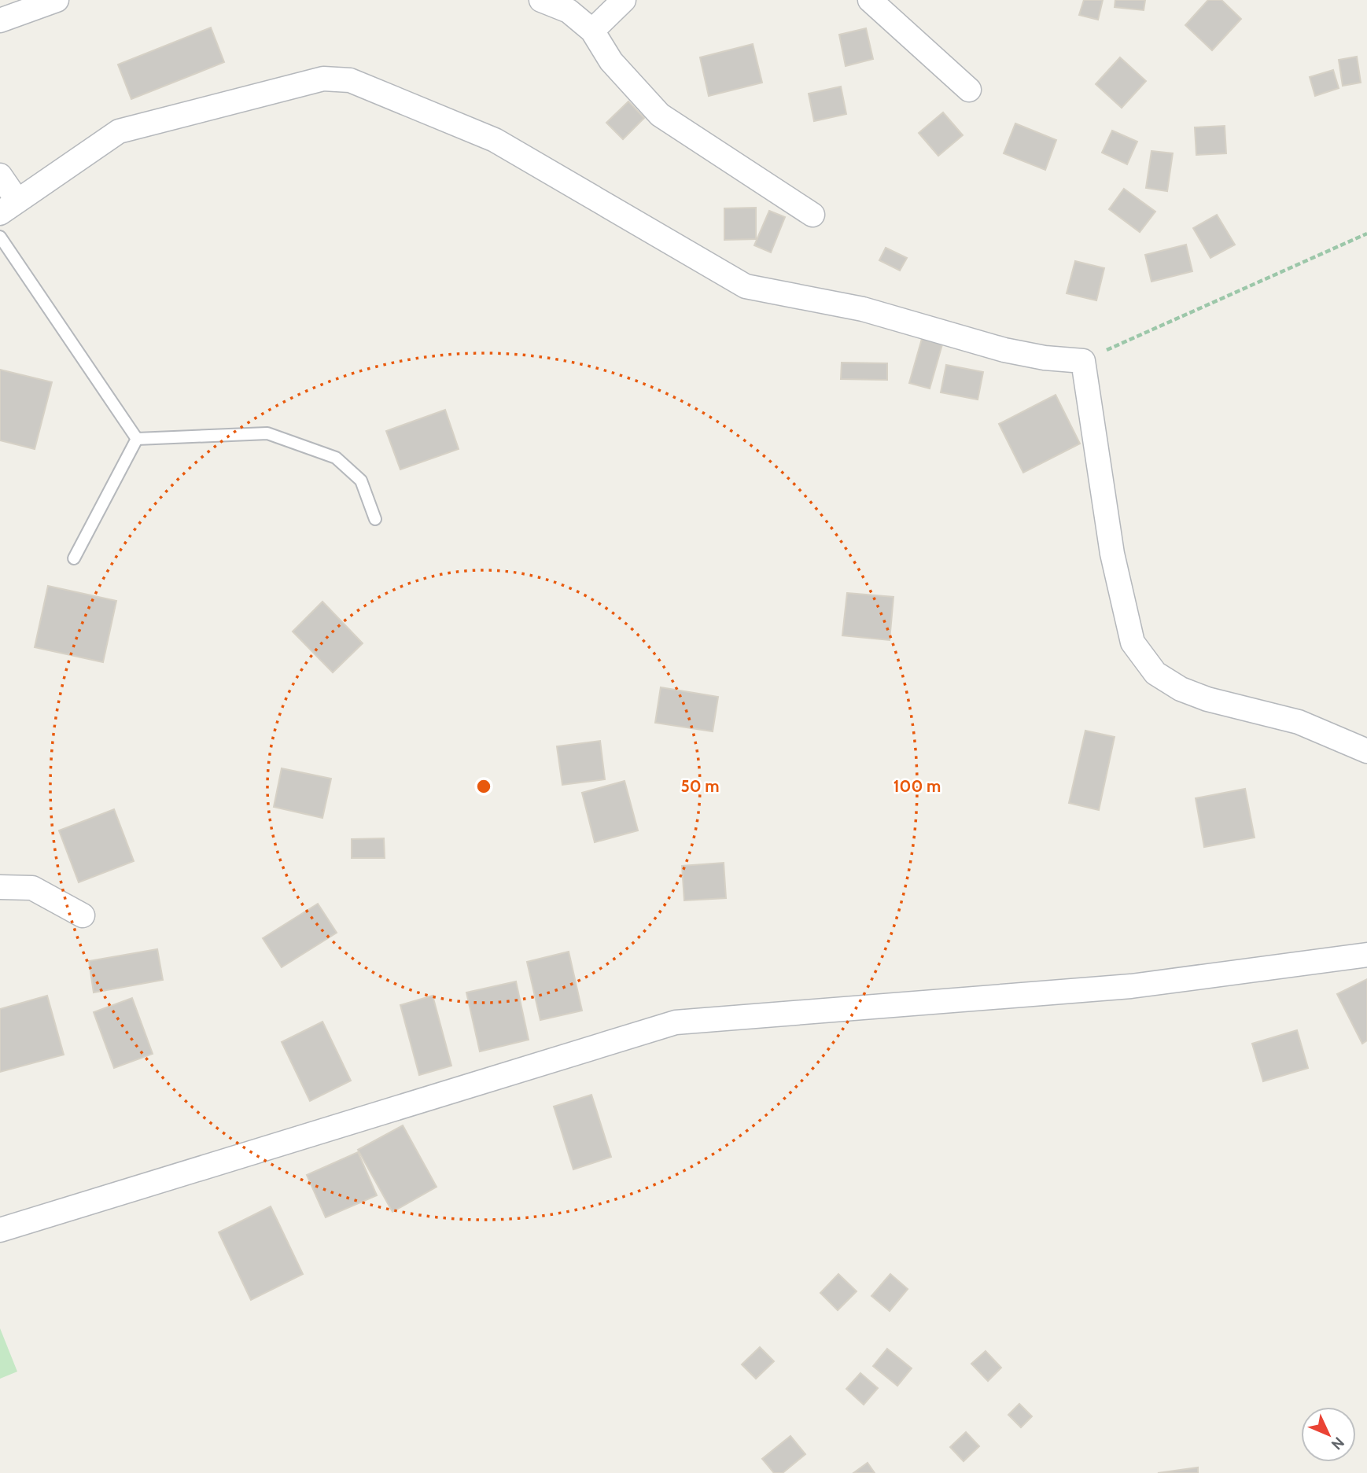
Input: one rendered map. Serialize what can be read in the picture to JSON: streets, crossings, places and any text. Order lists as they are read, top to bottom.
{
  "north": "bottom right",
  "rings": ["50 m", "100 m"]
}
